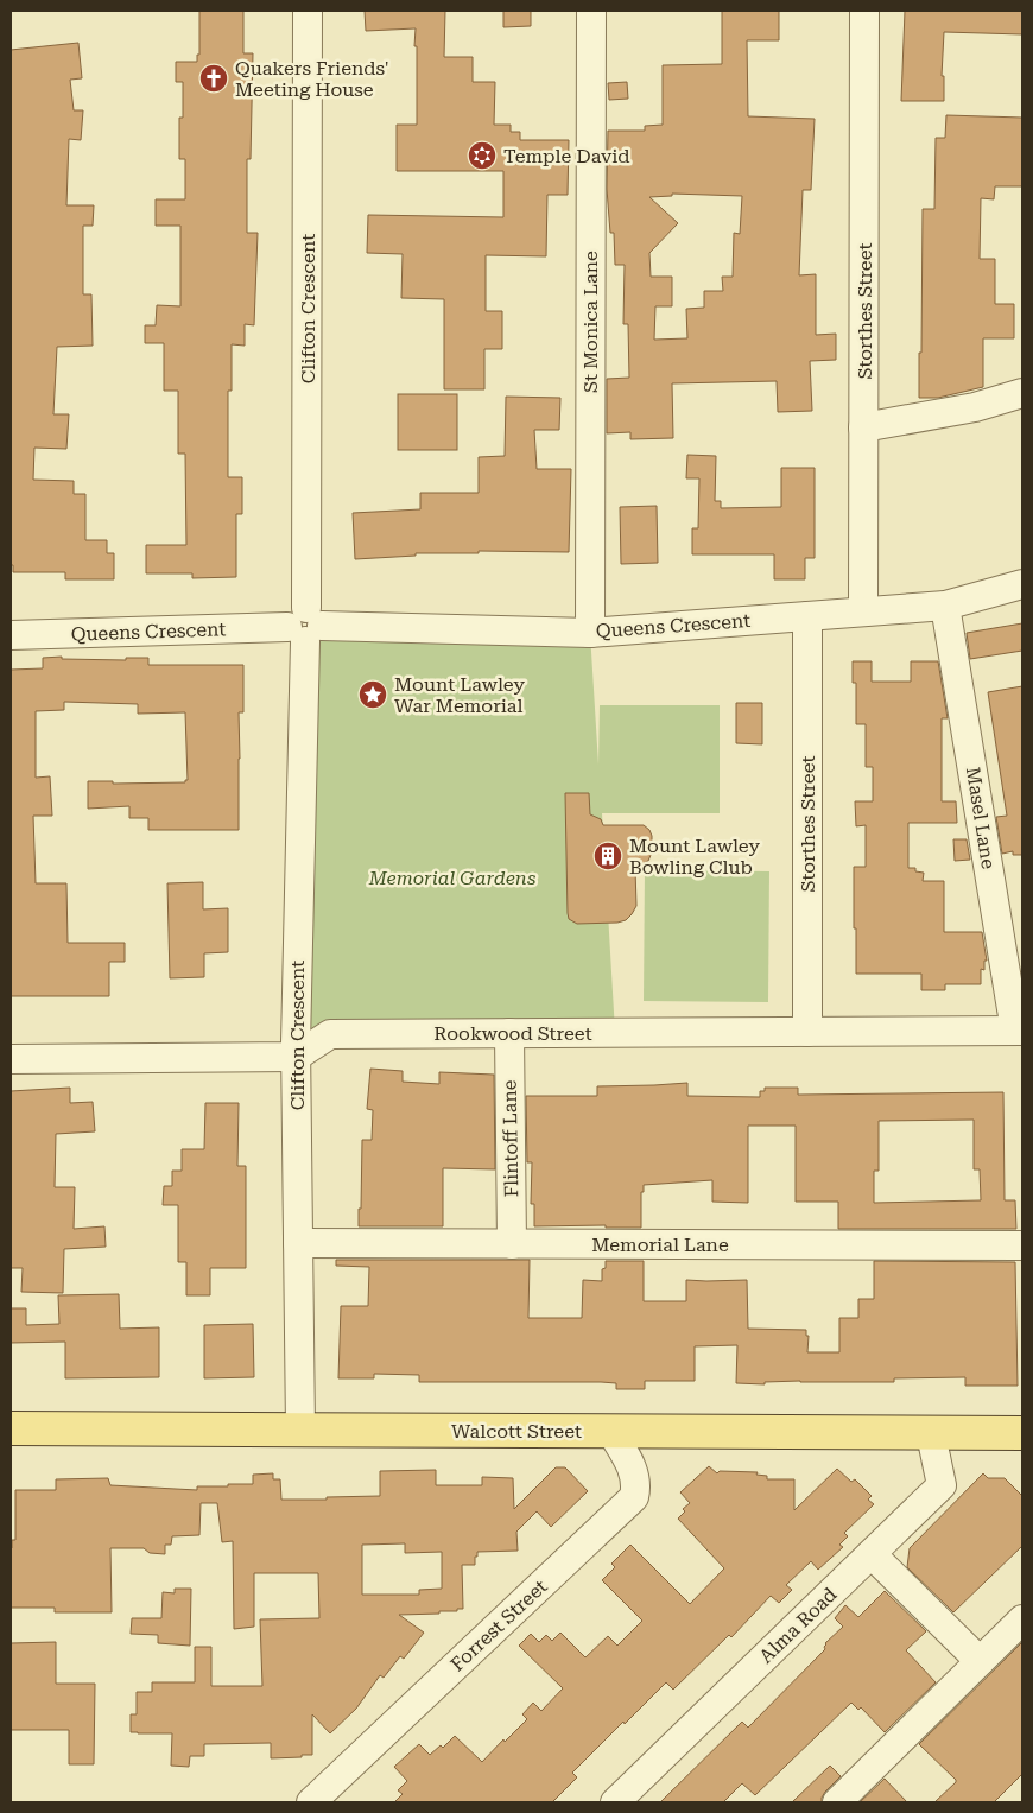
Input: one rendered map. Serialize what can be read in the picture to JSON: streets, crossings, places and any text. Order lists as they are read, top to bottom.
{
  "streets": {
    "main road": ["Walcott Street"],
    "street": [
      "Clifton Crescent",
      "Storthes Street",
      "St Monica Lane",
      "Queens Crescent",
      "Masel Lane",
      "Rookwood Street",
      "Flintoff Lane",
      "Memorial Lane",
      "Forrest Street",
      "Alma Road"
    ]
  },
  "crossings": [
    ["Clifton Crescent", "Queens Crescent"],
    ["Clifton Crescent", "Rookwood Street"],
    ["Clifton Crescent", "Memorial Lane"],
    ["Clifton Crescent", "Walcott Street"],
    ["Storthes Street", "Queens Crescent"],
    ["Storthes Street", "Rookwood Street"],
    ["St Monica Lane", "Queens Crescent"],
    ["Queens Crescent", "Masel Lane"],
    ["Masel Lane", "Rookwood Street"],
    ["Rookwood Street", "Flintoff Lane"],
    ["Flintoff Lane", "Memorial Lane"],
    ["Walcott Street", "Forrest Street"],
    ["Walcott Street", "Alma Road"]
  ],
  "parks": ["Memorial Gardens"],
  "places": {
    "church": ["Quakers Friends' Meeting House"],
    "synagogue": ["Temple David"],
    "place": ["Mount Lawley War Memorial"],
    "building": ["Mount Lawley Bowling Club"]
  }
}
